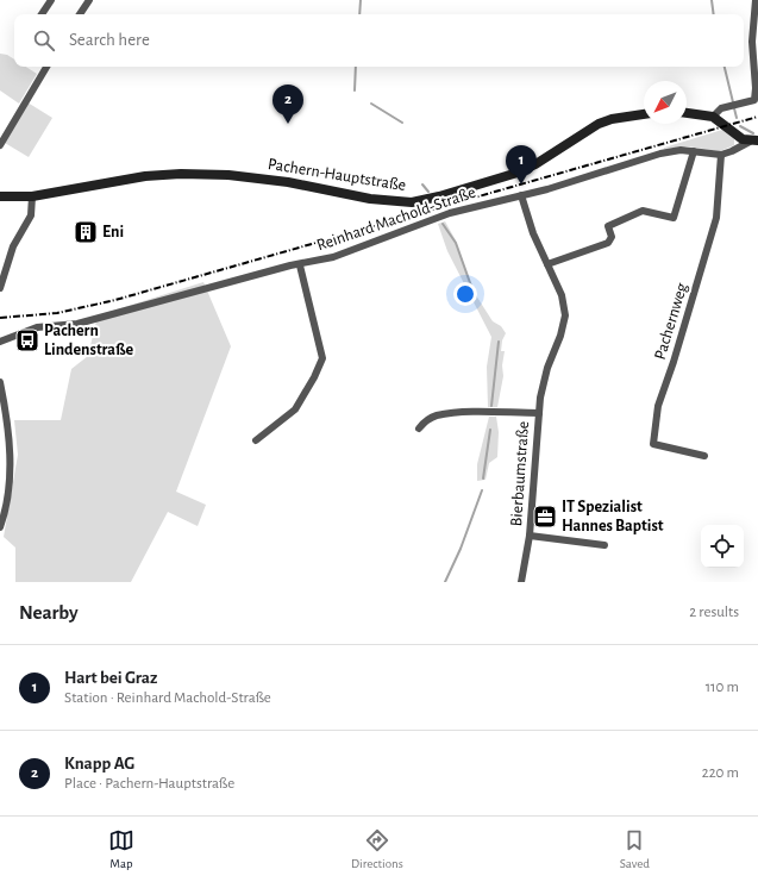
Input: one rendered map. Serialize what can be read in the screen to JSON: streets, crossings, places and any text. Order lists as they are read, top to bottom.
{
  "streets": {
    "main road": ["Pachern-Hauptstraße"],
    "street": ["Reinhard Machold-Straße", "Pachernweg", "Bierbaumstraße"]
  },
  "crossings": [
    ["Reinhard Machold-Straße", "Pachernweg"],
    ["Reinhard Machold-Straße", "Bierbaumstraße"]
  ],
  "places": {
    "building": ["Eni"],
    "bus stop": ["Pachern Lindenstraße"],
    "office": ["IT Spezialist Hannes Baptist"]
  },
  "north": "bottom left",
  "page": {
    "search": "Search here",
    "pins": ["2", "1"],
    "heading": ["Nearby", "2 results"],
    "list": [
      {
        "mark": "1",
        "name": "Hart bei Graz",
        "note": "Station · Reinhard Machold-Straße",
        "value": "110 m"
      },
      {
        "mark": "2",
        "name": "Knapp AG",
        "note": "Place · Pachern-Hauptstraße",
        "value": "220 m"
      }
    ],
    "nav": ["Map", "Directions", "Saved"]
  }
}
